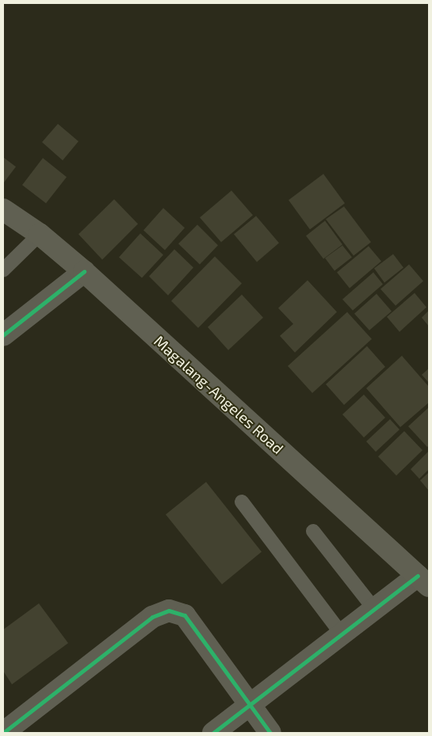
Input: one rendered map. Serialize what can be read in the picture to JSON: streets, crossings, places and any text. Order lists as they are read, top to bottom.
{
  "streets": {
    "main road": ["Magalang-Angeles Road"]
  }
}
